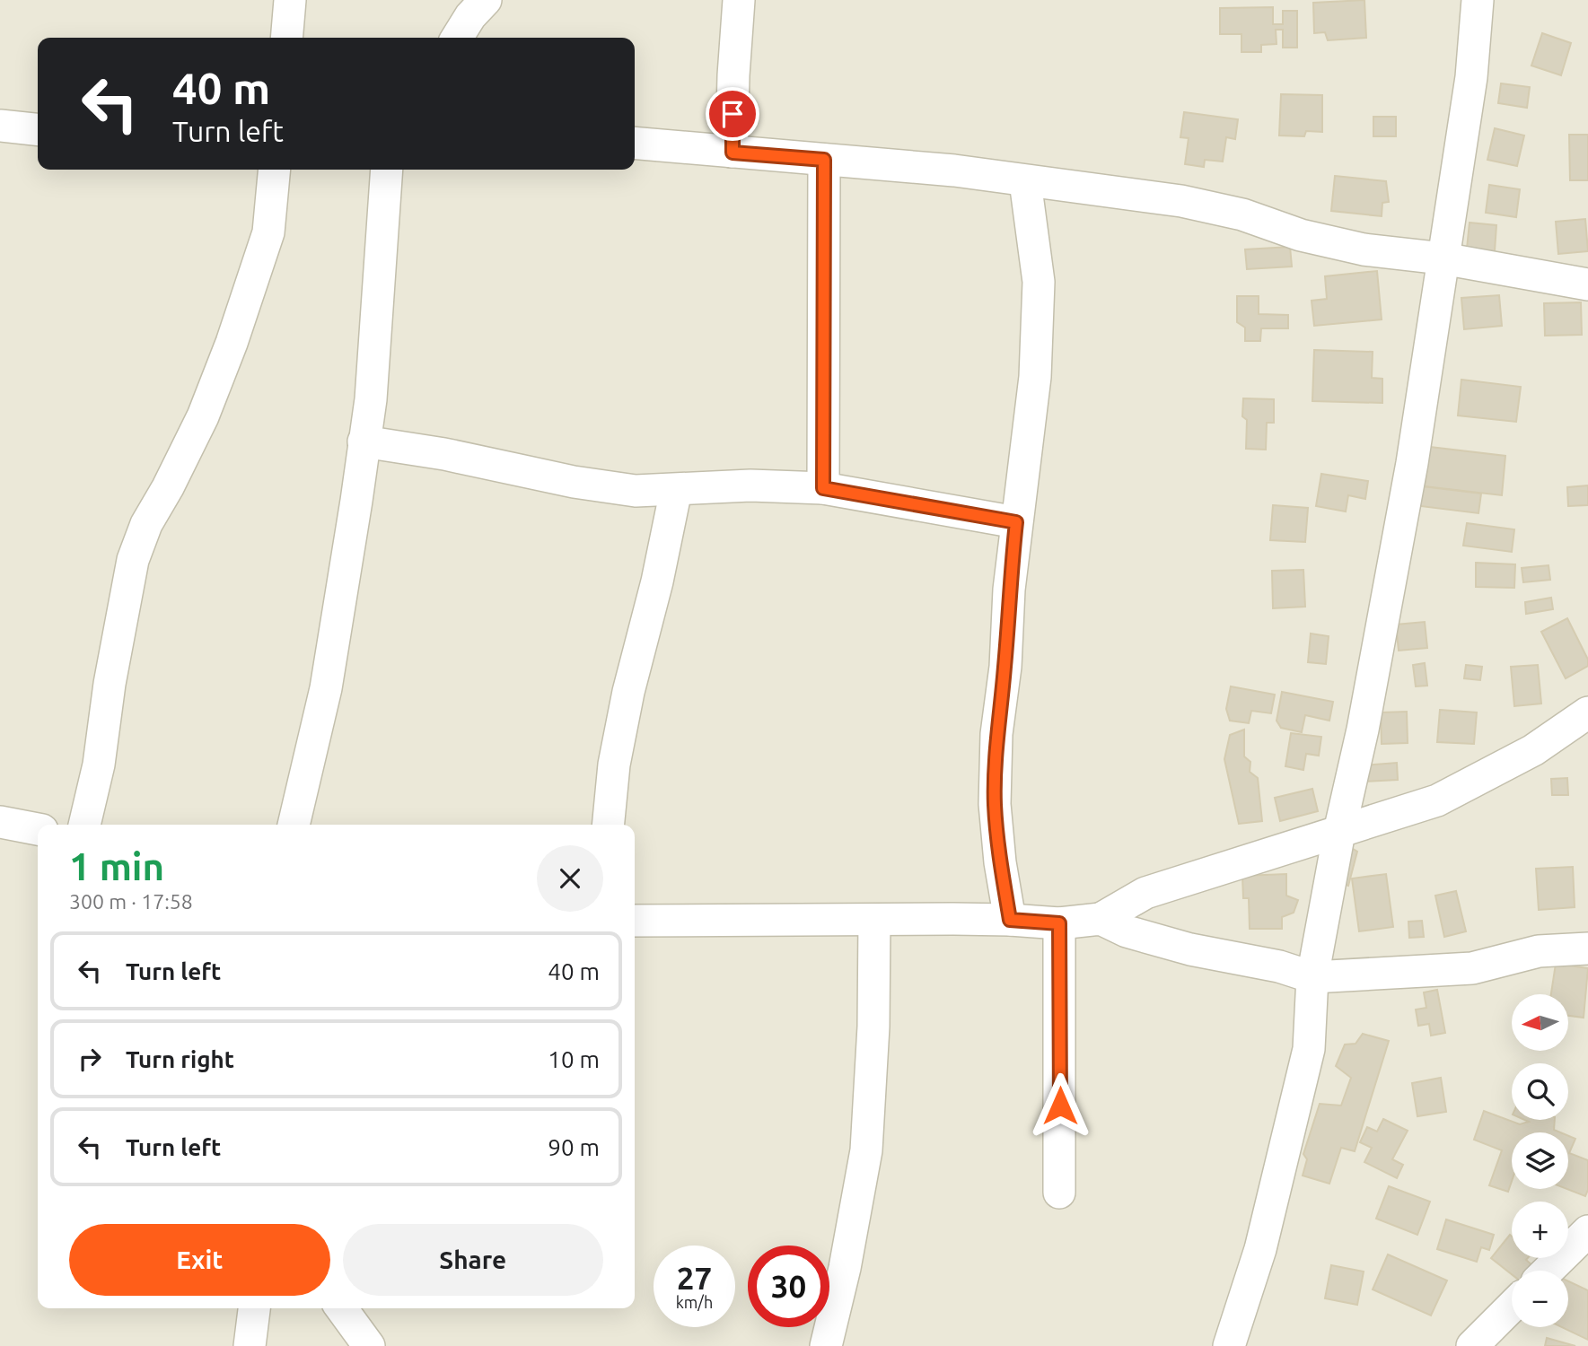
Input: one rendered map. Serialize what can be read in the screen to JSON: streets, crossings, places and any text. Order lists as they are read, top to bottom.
{
  "north": "left",
  "page": {
    "turn": ["40 m", "Turn left"],
    "heading": ["1 min", "300 m · 17:58"],
    "list": [
      {
        "name": "Turn left",
        "value": "40 m"
      },
      {
        "name": "Turn right",
        "value": "10 m"
      },
      {
        "name": "Turn left",
        "value": "90 m"
      }
    ],
    "map_buttons": ["+", "−"],
    "buttons": ["Exit", "Share"],
    "speed": "27 km/h",
    "limit": "30"
  }
}
